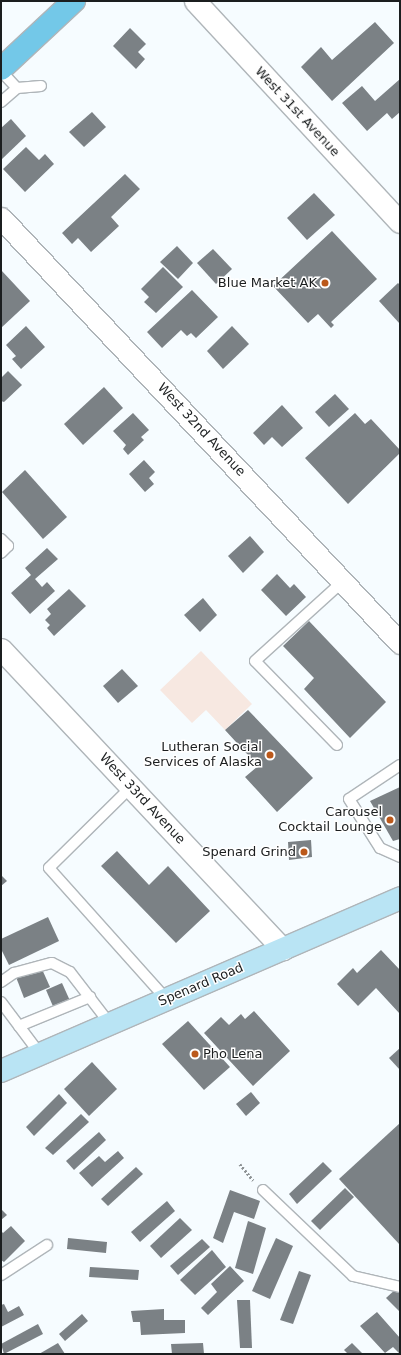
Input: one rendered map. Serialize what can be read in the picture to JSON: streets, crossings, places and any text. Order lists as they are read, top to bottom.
{
  "streets": {
    "main road": ["Spenard Road"],
    "street": ["West 31st Avenue", "West 32nd Avenue", "West 33rd Avenue"]
  },
  "crossings": [
    ["West 33rd Avenue", "Spenard Road"]
  ],
  "places": [
    "Blue Market AK",
    "Lutheran Social Services of Alaska",
    "Carousel Cocktail Lounge",
    "Spenard Grind",
    "Pho Lena"
  ]
}
